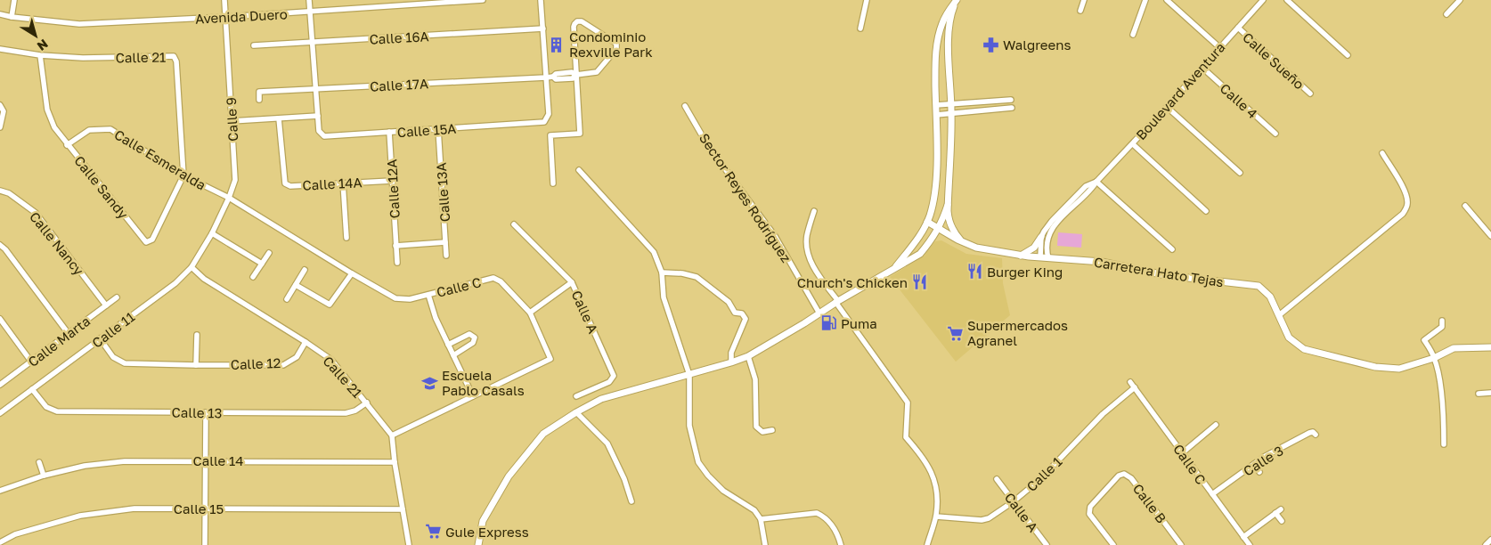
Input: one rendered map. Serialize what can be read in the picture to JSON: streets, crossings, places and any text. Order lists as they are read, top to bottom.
{
  "streets": {
    "street": [
      "Avenida Duero",
      "Calle 16A",
      "Calle 21",
      "Calle Sueño",
      "Calle 17A",
      "Boulevard Aventura",
      "Calle 4",
      "Calle 9",
      "Calle 15A",
      "Calle Esmeralda",
      "Calle 14A",
      "Calle Sandy",
      "Calle 12A",
      "Calle 13A",
      "Sector Reyes Rodríguez",
      "Calle Nancy",
      "Carretera Hato Tejas",
      "Calle C",
      "Calle A",
      "Calle 11",
      "Calle Marta",
      "Calle 12",
      "Calle 13",
      "Calle 14",
      "Calle 3",
      "Calle 1",
      "Calle B",
      "Calle 15"
    ]
  },
  "crossings": [
    ["Avenida Duero", "Calle 9"],
    ["Avenida Duero", "Calle 15A"],
    ["Calle 16A", "Calle 15A"],
    ["Calle 21", "Calle Esmeralda"],
    ["Calle 21", "Calle Sandy"],
    ["Calle 21", "Calle C"],
    ["Calle 21", "Calle 11"],
    ["Calle 21", "Calle 12"],
    ["Calle 21", "Calle 13"],
    ["Calle Sueño", "Boulevard Aventura"],
    ["Calle 17A", "Calle 15A"],
    ["Boulevard Aventura", "Calle 4"],
    ["Boulevard Aventura", "Carretera Hato Tejas"],
    ["Calle 9", "Calle Esmeralda"],
    ["Calle 9", "Calle C"],
    ["Calle 9", "Calle 11"],
    ["Calle 15A", "Calle 12A"],
    ["Calle 15A", "Calle 13A"],
    ["Calle Esmeralda", "Calle Sandy"],
    ["Calle Esmeralda", "Calle C"],
    ["Calle 14A", "Calle 12A"],
    ["Calle Nancy", "Calle Marta"],
    ["Calle C", "Calle 3"],
    ["Calle C", "Calle 1"],
    ["Calle A", "Calle 1"],
    ["Calle 11", "Calle 12"],
    ["Calle 11", "Calle 13"]
  ],
  "places": {
    "building": ["Condominio Rexville Park"],
    "pharmacy": ["Walgreens"],
    "restaurant": ["Burger King", "Church's Chicken"],
    "fuel station": ["Puma"],
    "supermarket": ["Supermercados Agranel", "Gule Express"],
    "school or university": ["Escuela Pablo Casals"]
  },
  "north": "bottom right"
}
